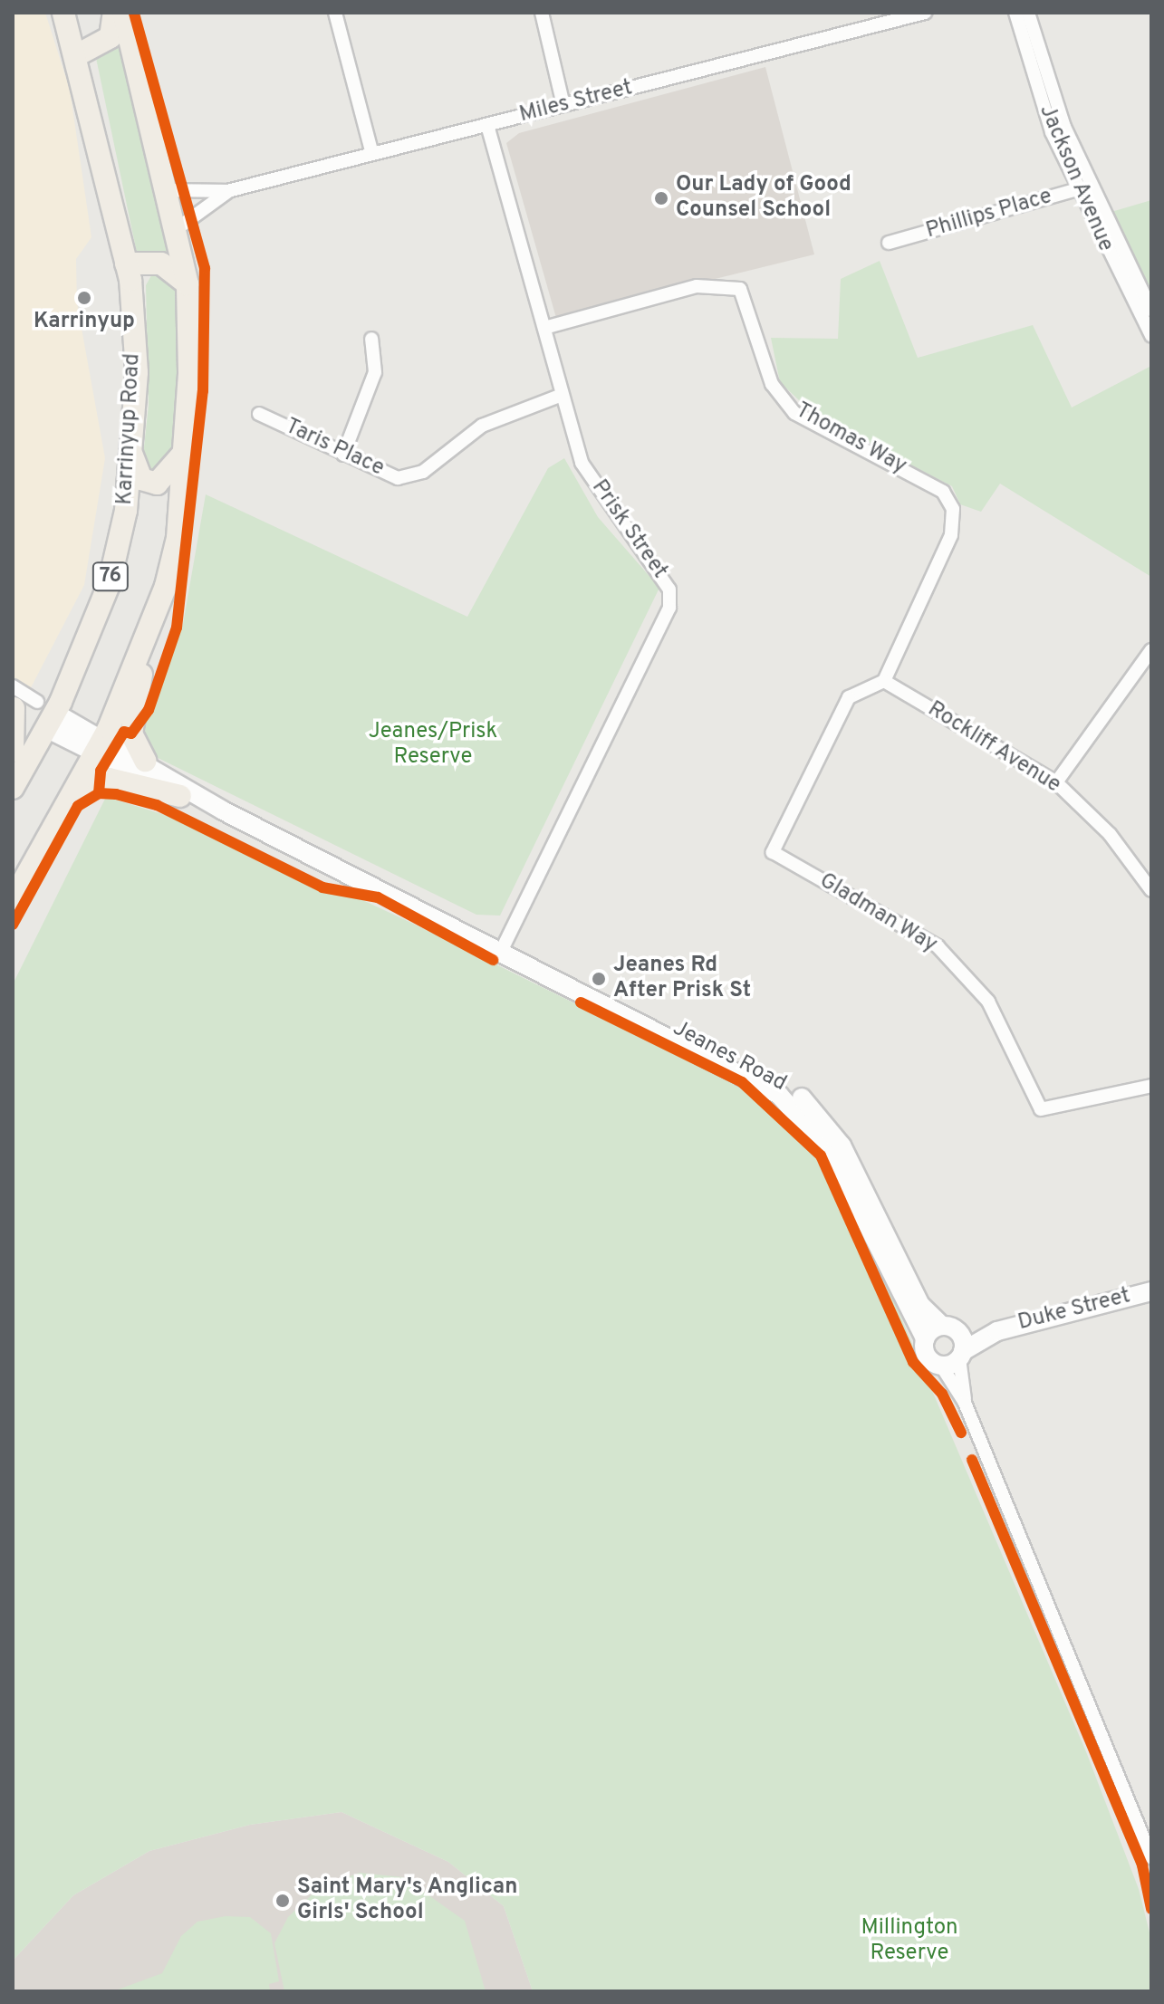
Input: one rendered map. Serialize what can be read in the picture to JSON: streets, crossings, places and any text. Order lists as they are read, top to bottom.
{
  "streets": {
    "highway": ["Karrinyup Road", "76"],
    "main road": ["Jeanes Road", "Duke Street"],
    "street": [
      "Miles Street",
      "Jackson Avenue",
      "Phillips Place",
      "Thomas Way",
      "Taris Place",
      "Prisk Street",
      "Rockliff Avenue",
      "Gladman Way"
    ]
  },
  "crossings": [
    ["Miles Street", "Prisk Street"],
    ["Miles Street", "76"],
    ["Jackson Avenue", "Phillips Place"],
    ["Karrinyup Road", "Jeanes Road"],
    ["Thomas Way", "Prisk Street"],
    ["Thomas Way", "Rockliff Avenue"],
    ["Thomas Way", "Gladman Way"],
    ["Taris Place", "Prisk Street"],
    ["Prisk Street", "Jeanes Road"],
    ["76", "Jeanes Road"],
    ["Rockliff Avenue", "Gladman Way"],
    ["Jeanes Road", "Duke Street"]
  ],
  "parks": ["Jeanes/Prisk Reserve", "Millington Reserve"],
  "places": [
    "Our Lady of Good Counsel School",
    "Karrinyup",
    "Jeanes Rd After Prisk St",
    "Saint Mary's Anglican Girls' School"
  ]
}
